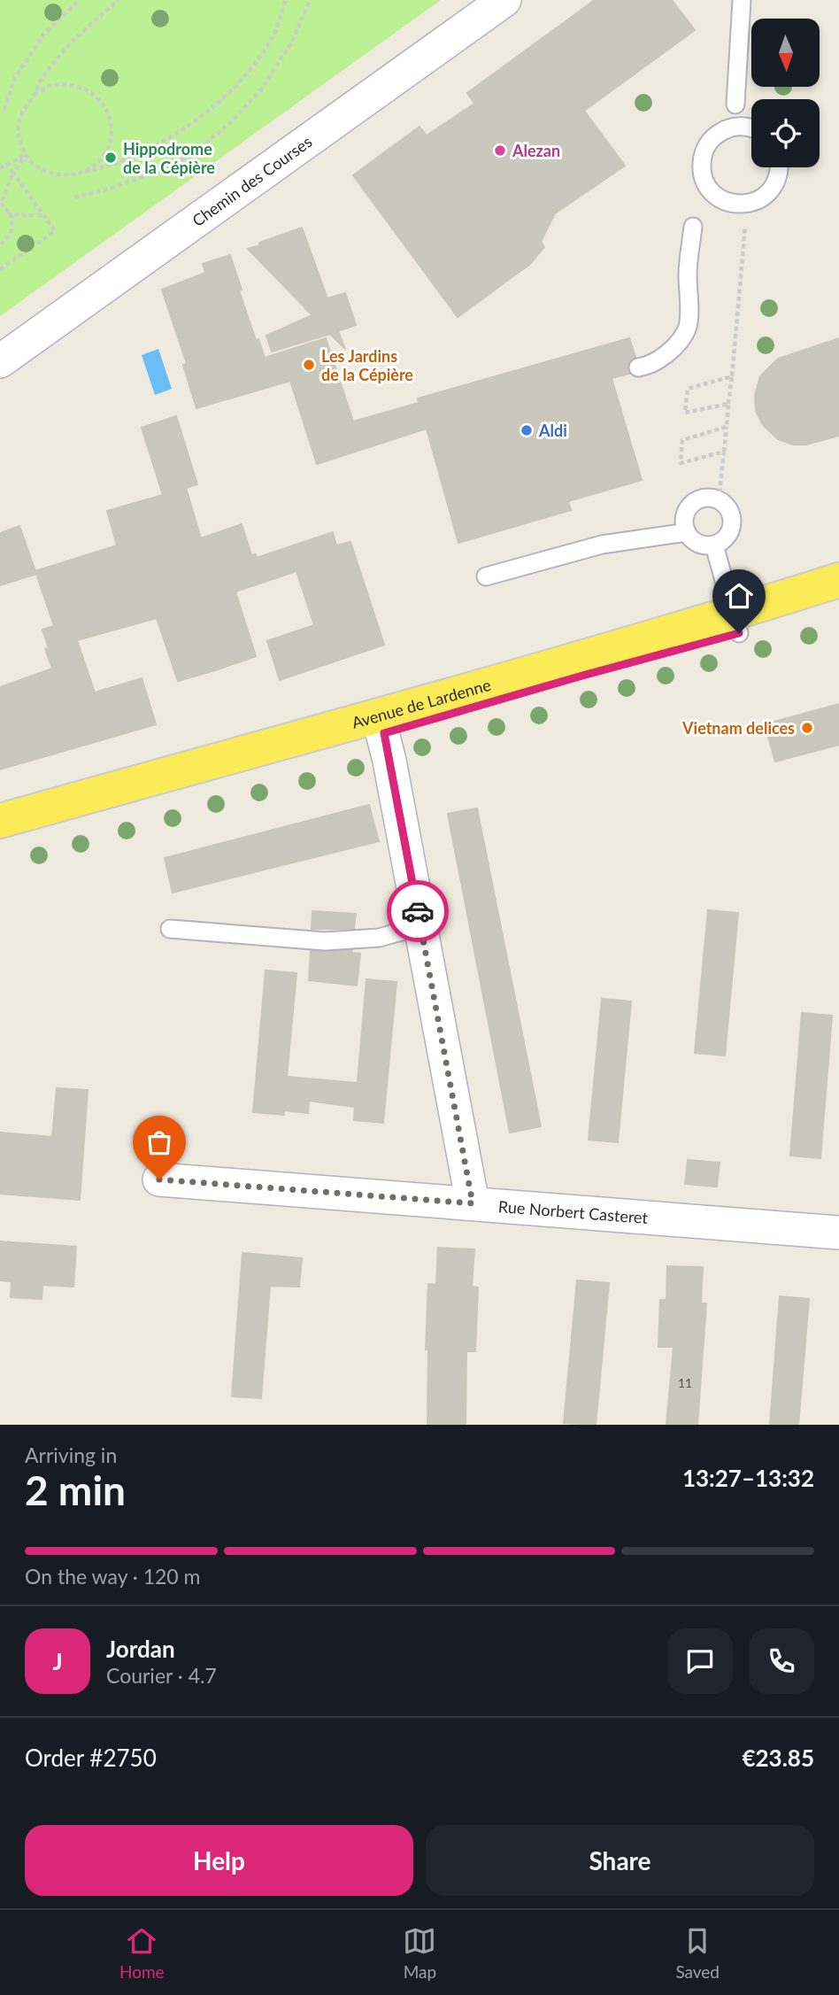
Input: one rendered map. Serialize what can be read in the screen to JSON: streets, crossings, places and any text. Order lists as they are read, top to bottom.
{
  "streets": {
    "main road": ["Avenue de Lardenne"],
    "street": ["Chemin des Courses", "Rue Norbert Casteret"]
  },
  "places": [
    "Alezan",
    "Hippodrome de la Cépière",
    "Les Jardins de la Cépière",
    "Aldi",
    "Vietnam delices"
  ],
  "house_numbers": ["11"],
  "north": "bottom",
  "page": {
    "heading": ["2 min", "Arriving in", "13:27–13:32"],
    "panel": [
      "Jordan",
      "Courier · 4.7",
      "Order #2750",
      "€23.85"
    ],
    "bar": "On the way · 120 m",
    "round": "J",
    "buttons": ["Help", "Share"],
    "tabs": ["Home", "Map", "Saved"]
  }
}
